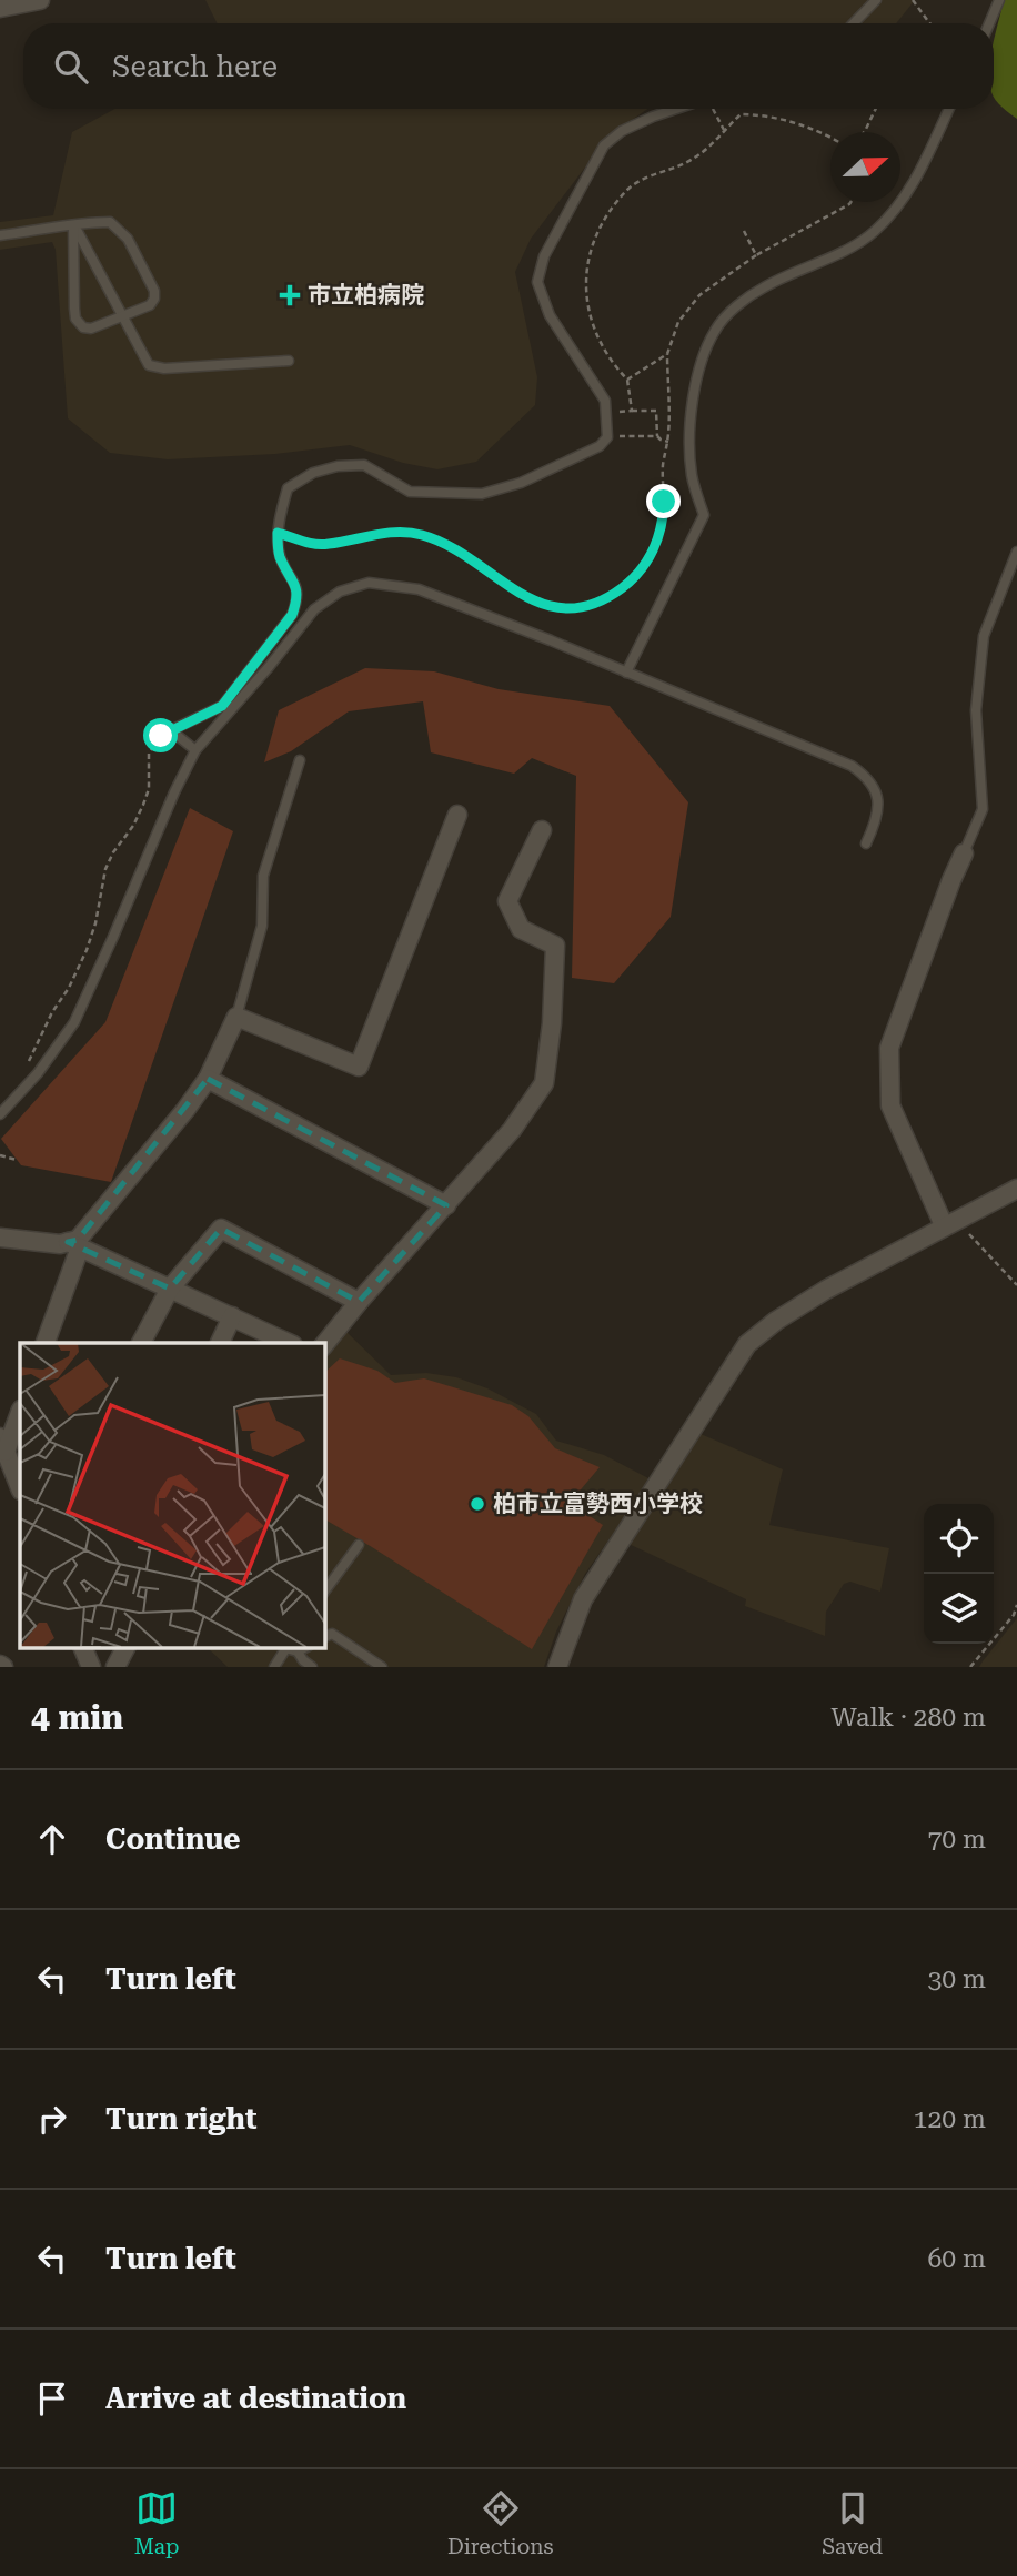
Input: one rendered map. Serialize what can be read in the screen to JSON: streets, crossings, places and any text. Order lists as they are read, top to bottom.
{
  "places": {
    "health": ["市立柏病院"],
    "other": ["柏市立富勢西小学校"]
  },
  "north": "right",
  "page": {
    "search": "Search here",
    "heading": ["4 min", "Walk · 280 m"],
    "list": [
      ["Continue", "70 m"],
      ["Turn left", "30 m"],
      ["Turn right", "120 m"],
      ["Turn left", "60 m"],
      "Arrive at destination"
    ],
    "nav": ["Map", "Directions", "Saved"]
  }
}
